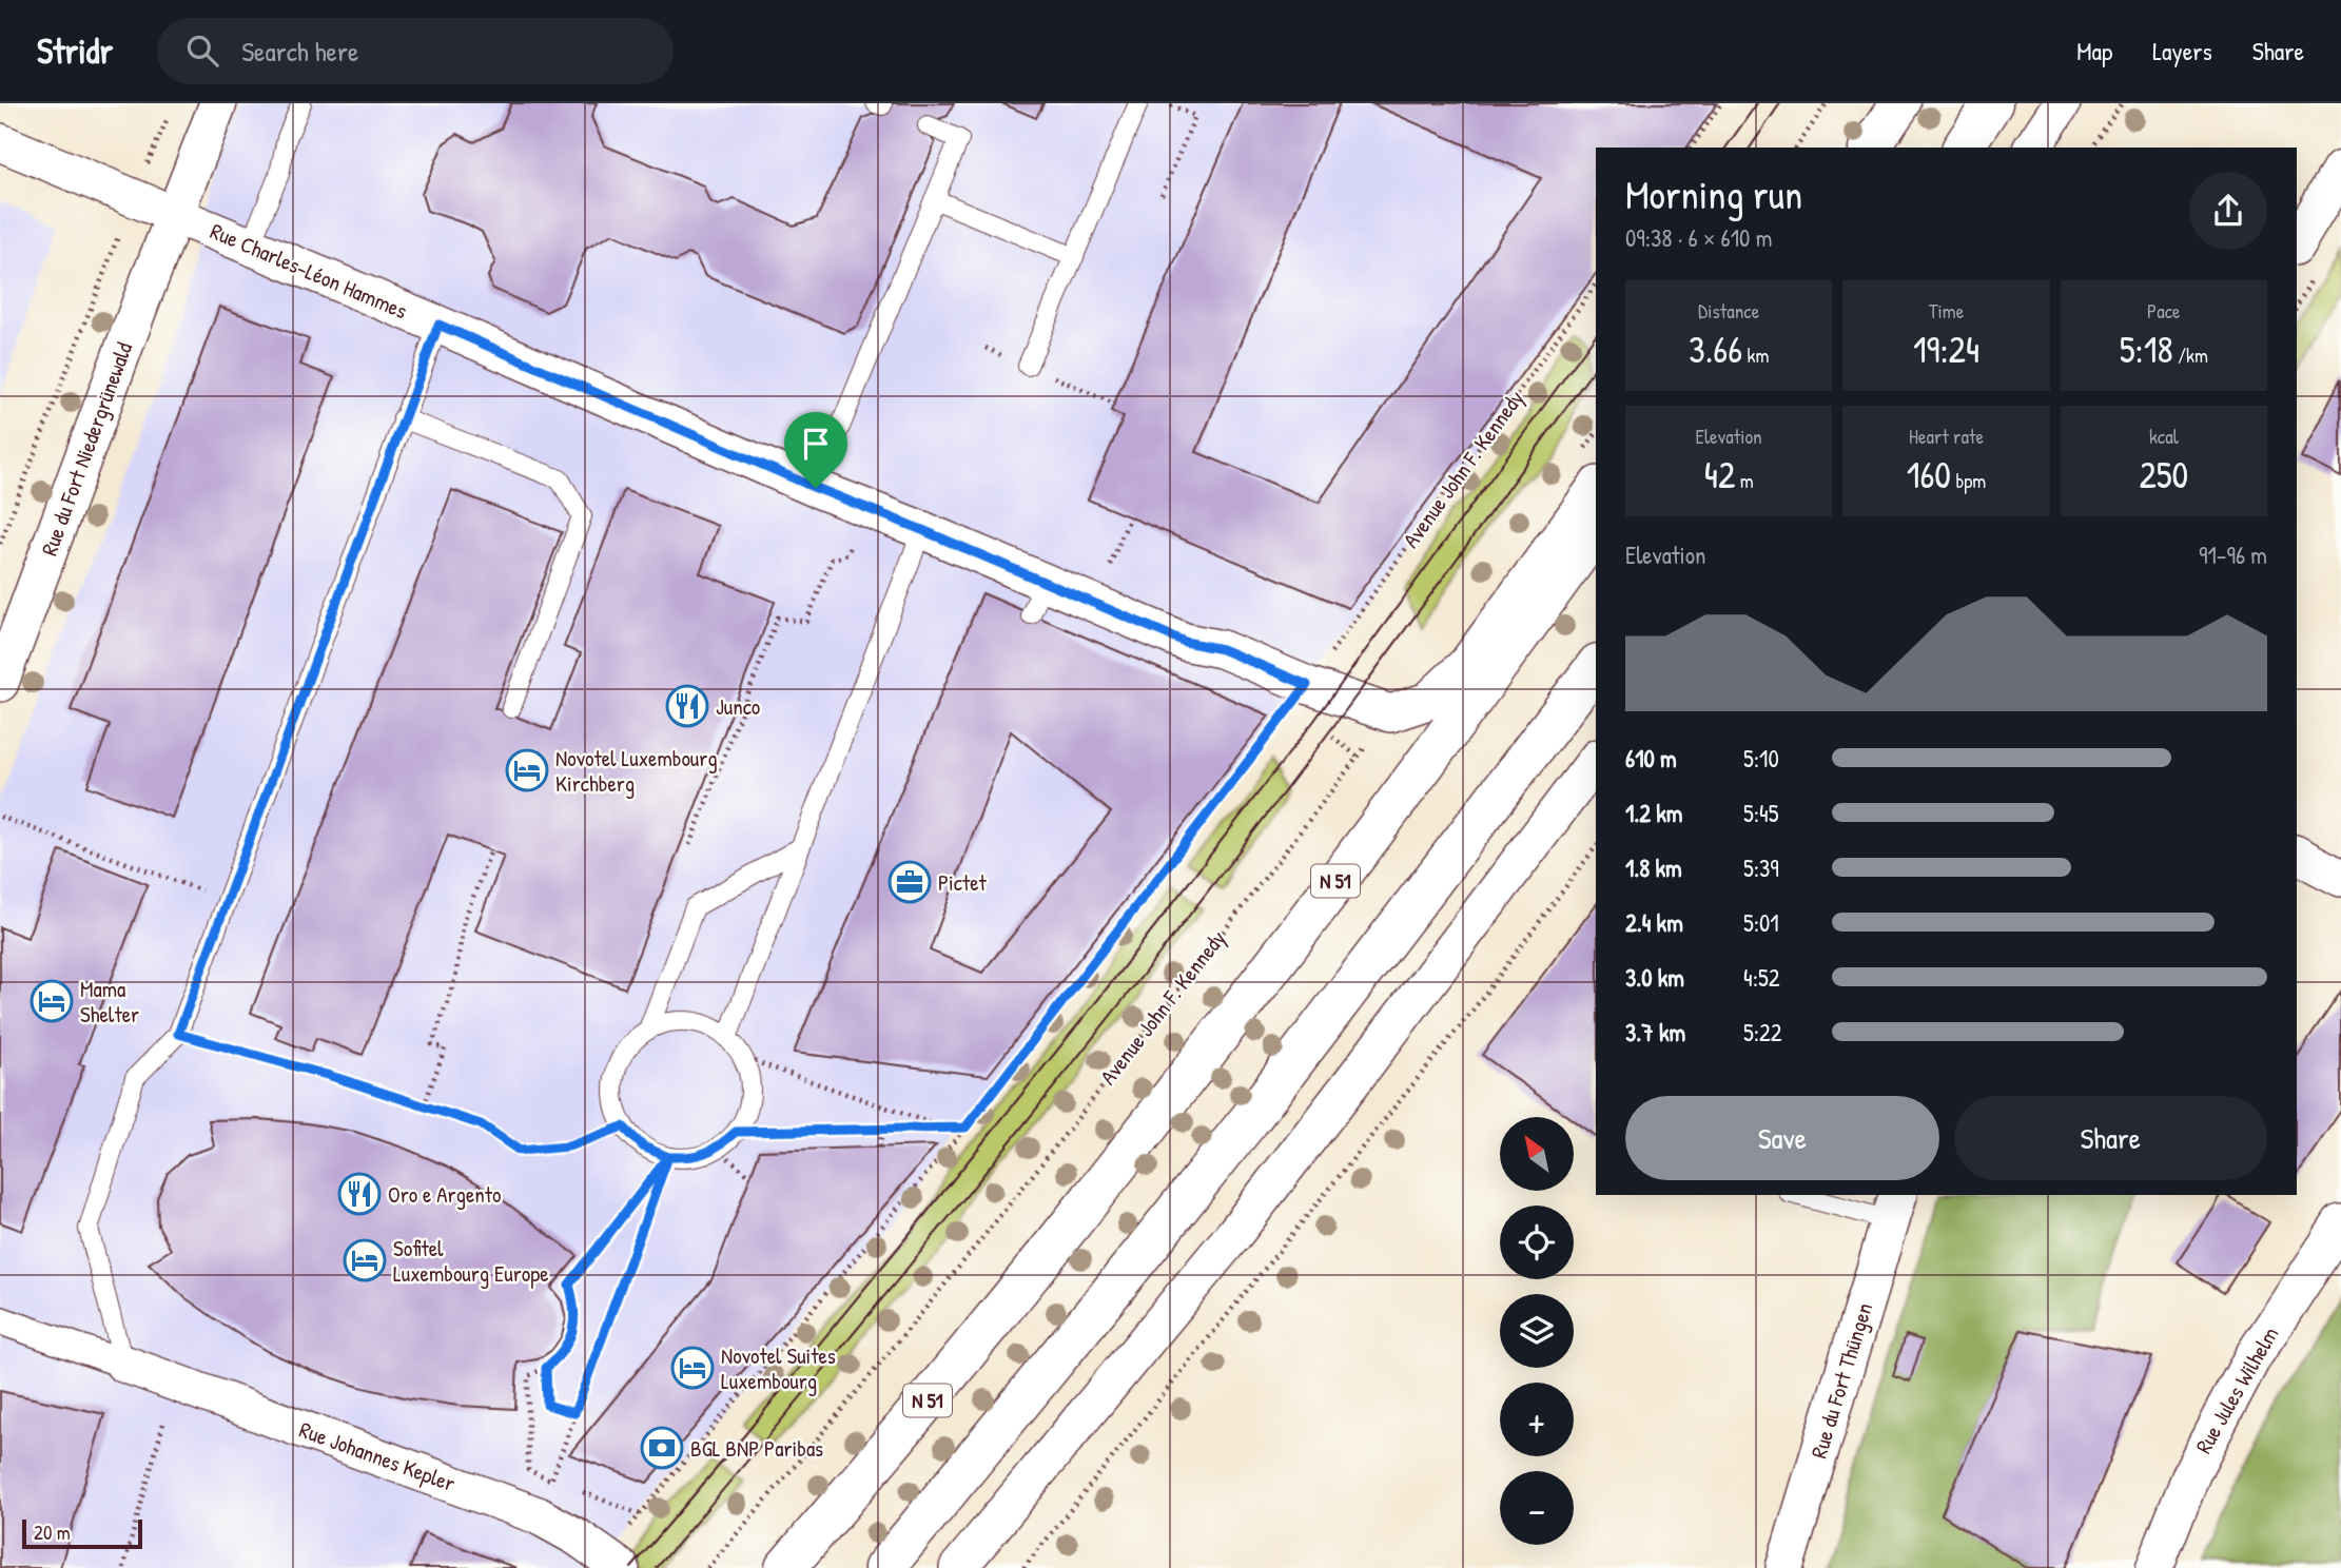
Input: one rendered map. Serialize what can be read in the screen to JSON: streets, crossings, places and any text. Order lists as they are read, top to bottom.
{
  "streets": {
    "main road": ["N 51"],
    "street": [
      "Rue Charles-Léon Hammes",
      "Rue du Fort Niedergrünewald",
      "Rue du Fort Thüngen",
      "Rue Jules Wilhelm",
      "Rue Johannes Kepler"
    ],
    "path": ["Avenue John F. Kennedy"]
  },
  "crossings": [
    ["Rue Charles-Léon Hammes", "Rue du Fort Niedergrünewald"],
    ["Rue Charles-Léon Hammes", "Avenue John F. Kennedy"],
    ["Avenue John F. Kennedy", "Rue Johannes Kepler"]
  ],
  "places": {
    "restaurant": ["Junco", "Oro e Argento"],
    "hotel": [
      "Novotel Luxembourg Kirchberg",
      "Mama Shelter",
      "Sofitel Luxembourg Europe",
      "Novotel Suites Luxembourg"
    ],
    "office": ["Pictet"],
    "bank": ["BGL BNP Paribas"]
  },
  "scale_bar": "20 m",
  "north": "top left",
  "page": {
    "header": "Stridr",
    "search": "Search here",
    "nav": ["Map", "Layers", "Share"],
    "heading": ["Morning run", "09:38 · 6 × 610 m"],
    "stats": [
      ["Distance", "3.66 km"],
      ["Time", "19:24"],
      ["Pace", "5:18 /km"],
      ["Elevation", "42 m"],
      ["Heart rate", "160 bpm"],
      ["kcal", "250"]
    ],
    "chart": ["Elevation", "91–96 m"],
    "list": [
      {
        "name": "610 m",
        "note": "5:10"
      },
      {
        "name": "1.2 km",
        "note": "5:45"
      },
      {
        "name": "1.8 km",
        "note": "5:39"
      },
      {
        "name": "2.4 km",
        "note": "5:01"
      },
      {
        "name": "3.0 km",
        "note": "4:52"
      },
      {
        "name": "3.7 km",
        "note": "5:22"
      }
    ],
    "buttons": ["Save", "Share"],
    "map_buttons": ["+", "−"],
    "scale": "20 m"
  }
}
